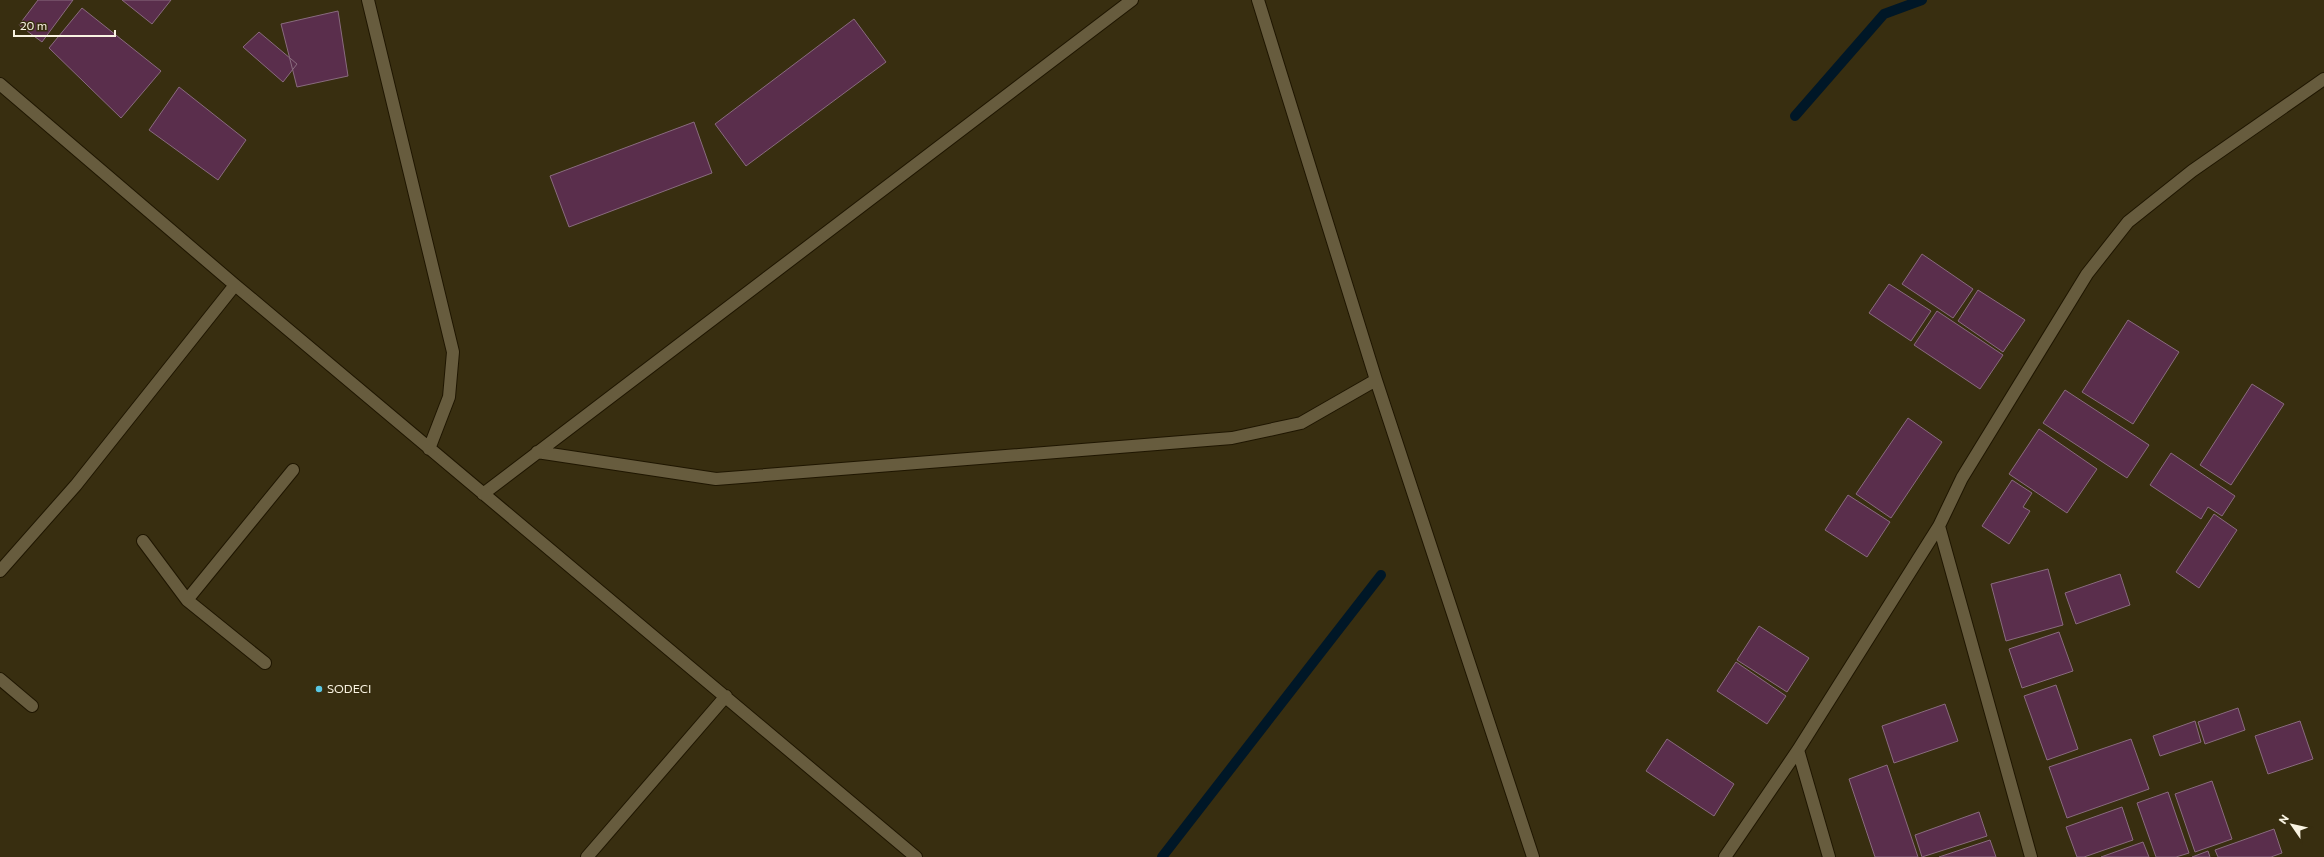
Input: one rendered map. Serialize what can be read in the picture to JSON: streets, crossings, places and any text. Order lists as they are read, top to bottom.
{
  "places": ["SODECI"],
  "scale_bar": "20 m",
  "north": "top left"
}
